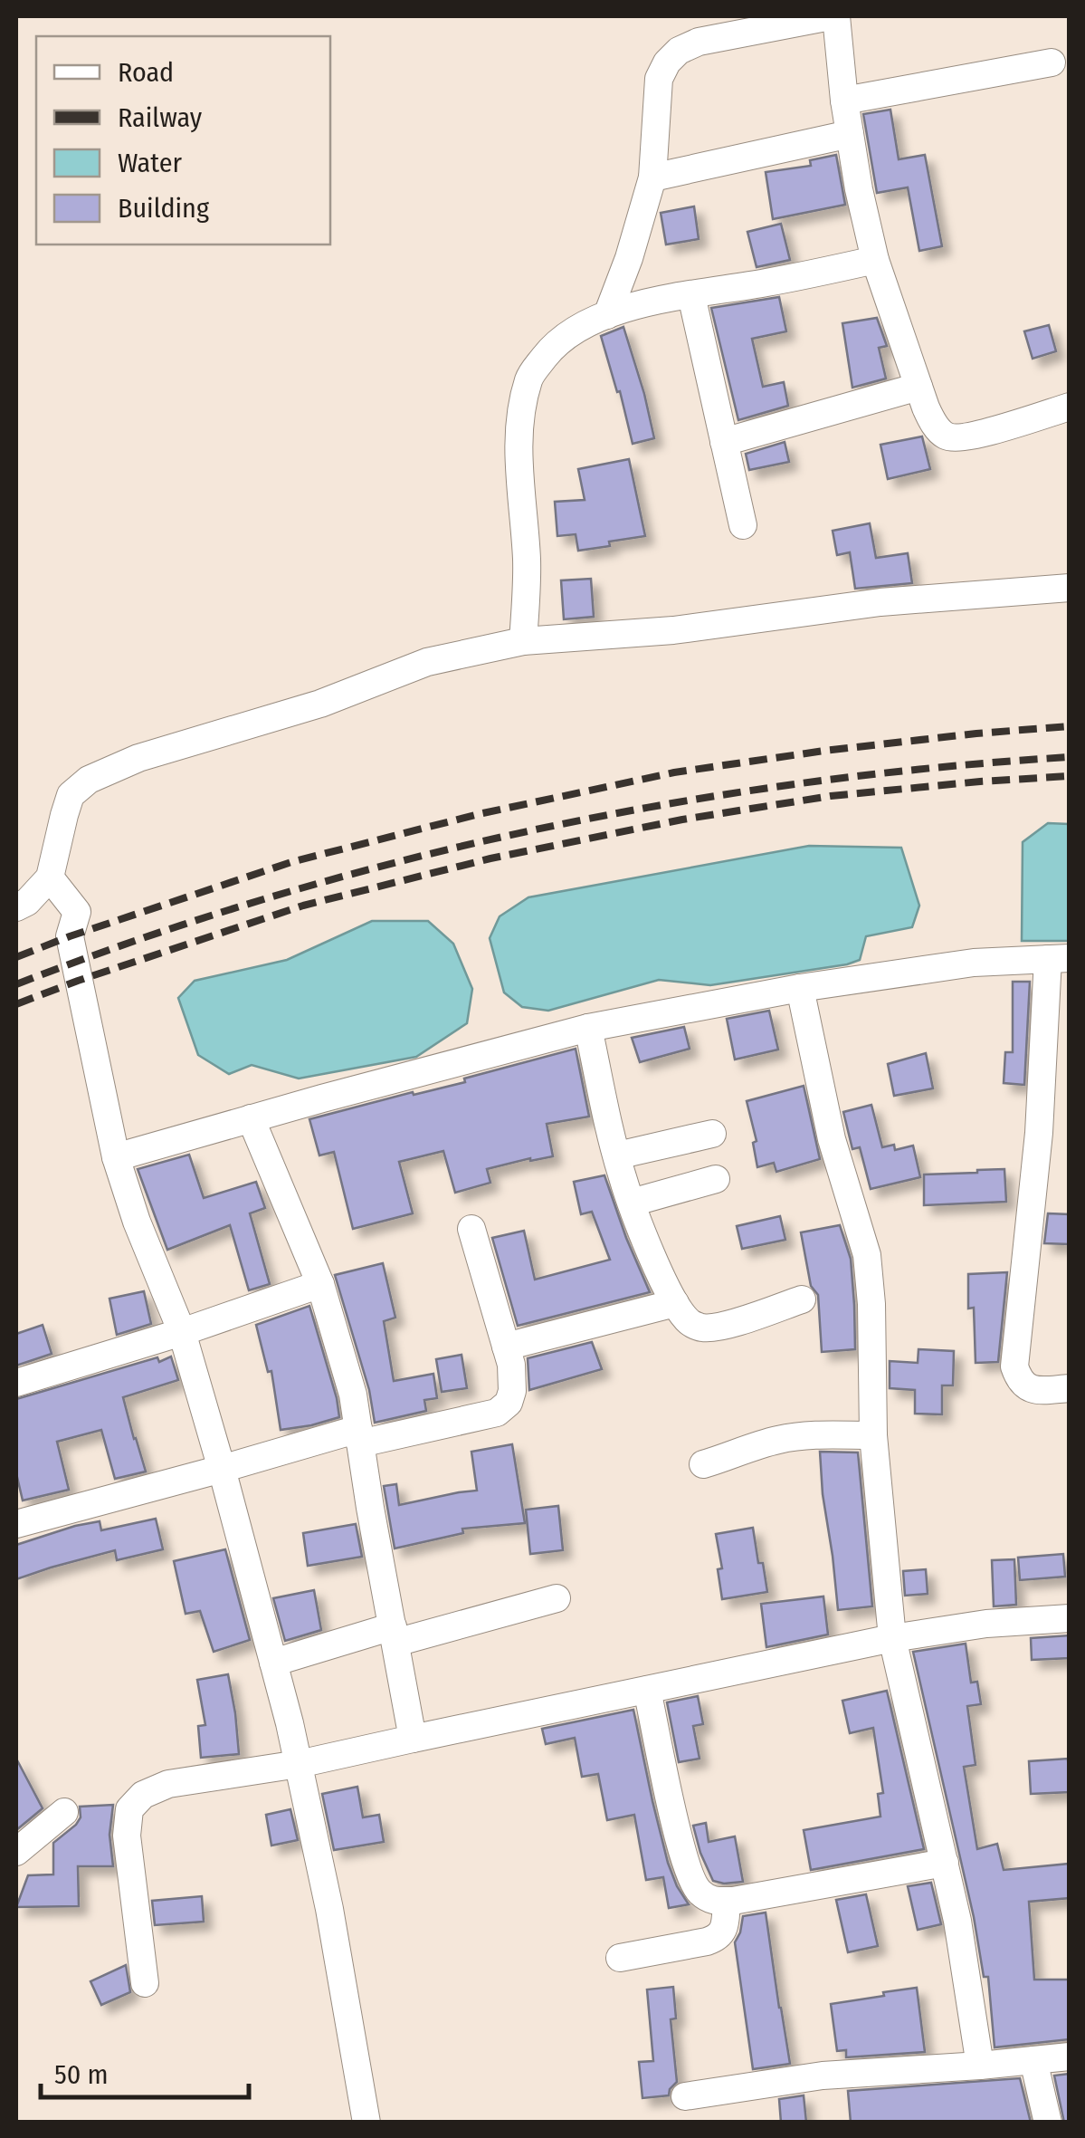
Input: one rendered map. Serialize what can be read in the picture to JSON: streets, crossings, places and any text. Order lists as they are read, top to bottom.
{
  "legend": [
    "Road",
    "Railway",
    "Water",
    "Building"
  ],
  "scale_bar": "50 m"
}
